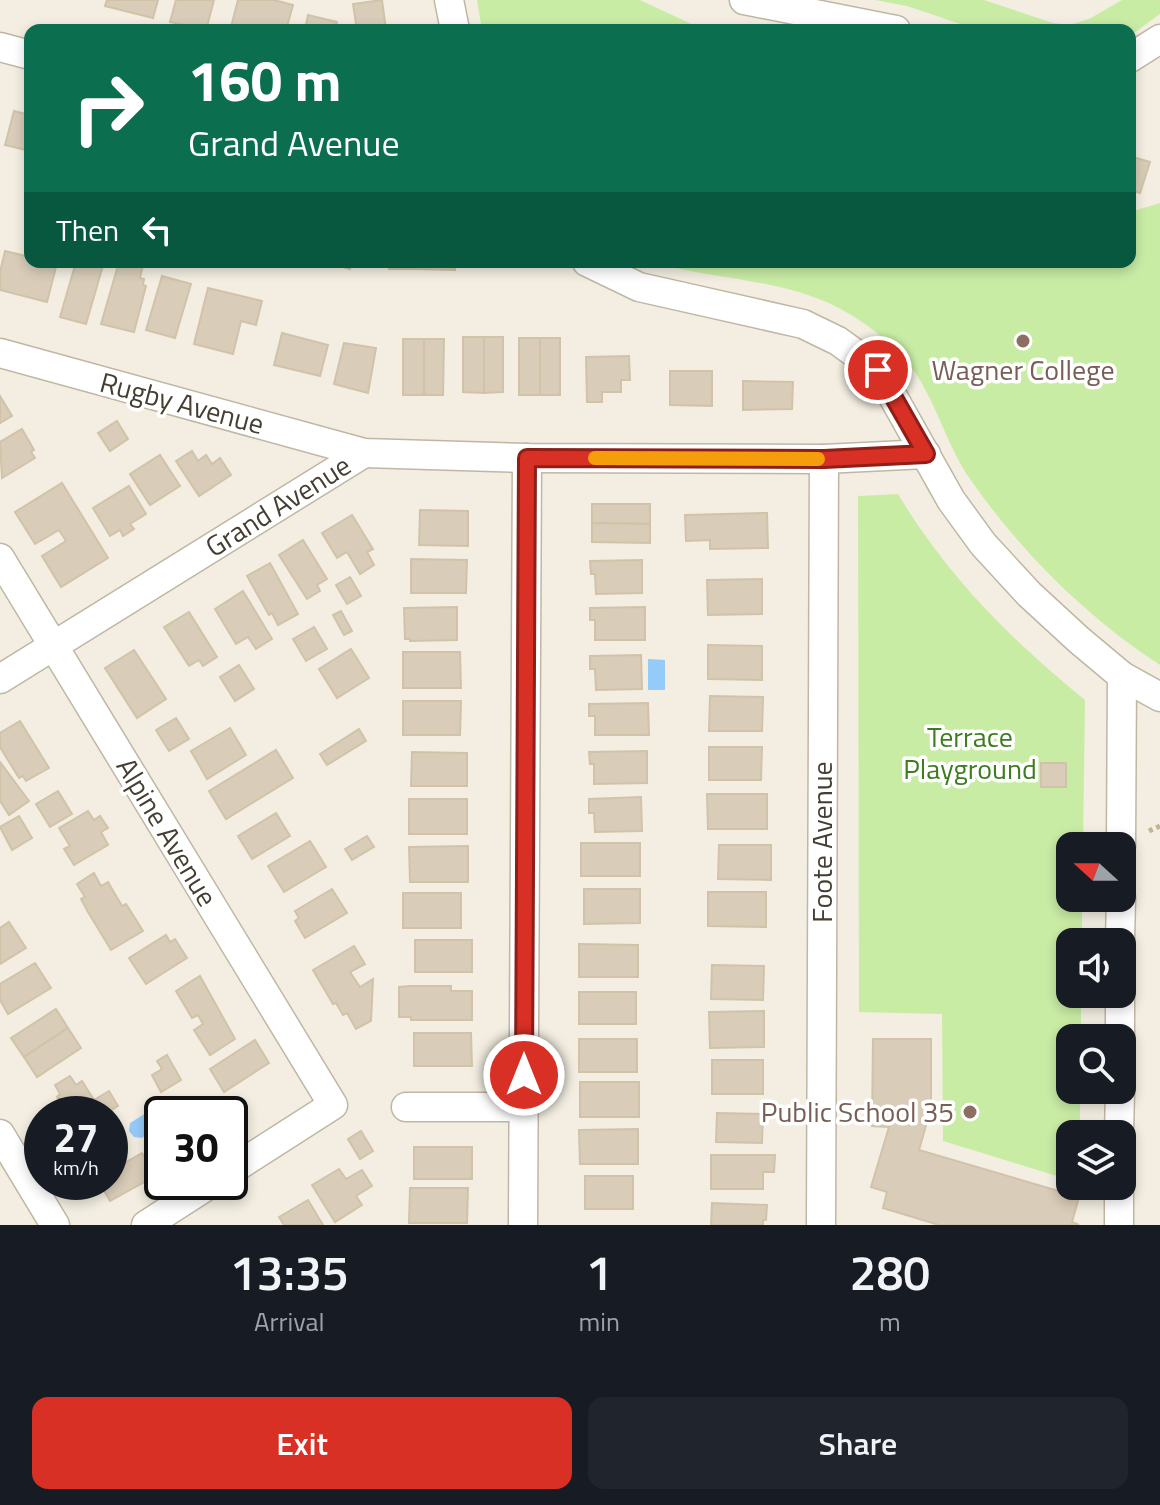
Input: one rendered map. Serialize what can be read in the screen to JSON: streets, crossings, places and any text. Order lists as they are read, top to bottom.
{
  "streets": {
    "street": [
      "Rugby Avenue",
      "Grand Avenue",
      "Alpine Avenue",
      "Foote Avenue"
    ]
  },
  "crossings": [
    ["Rugby Avenue", "Grand Avenue"],
    ["Grand Avenue", "Alpine Avenue"],
    ["Grand Avenue", "Foote Avenue"]
  ],
  "parks": ["Terrace Playground"],
  "places": ["Wagner College", "Public School 35"],
  "north": "left",
  "page": {
    "turn": ["160 m", "Grand Avenue"],
    "then": "Then",
    "speed": "27 km/h",
    "limit": "30",
    "eta": [
      "13:35",
      "Arrival",
      "1",
      "min",
      "280",
      "m"
    ],
    "buttons": ["Exit", "Share"]
  }
}
